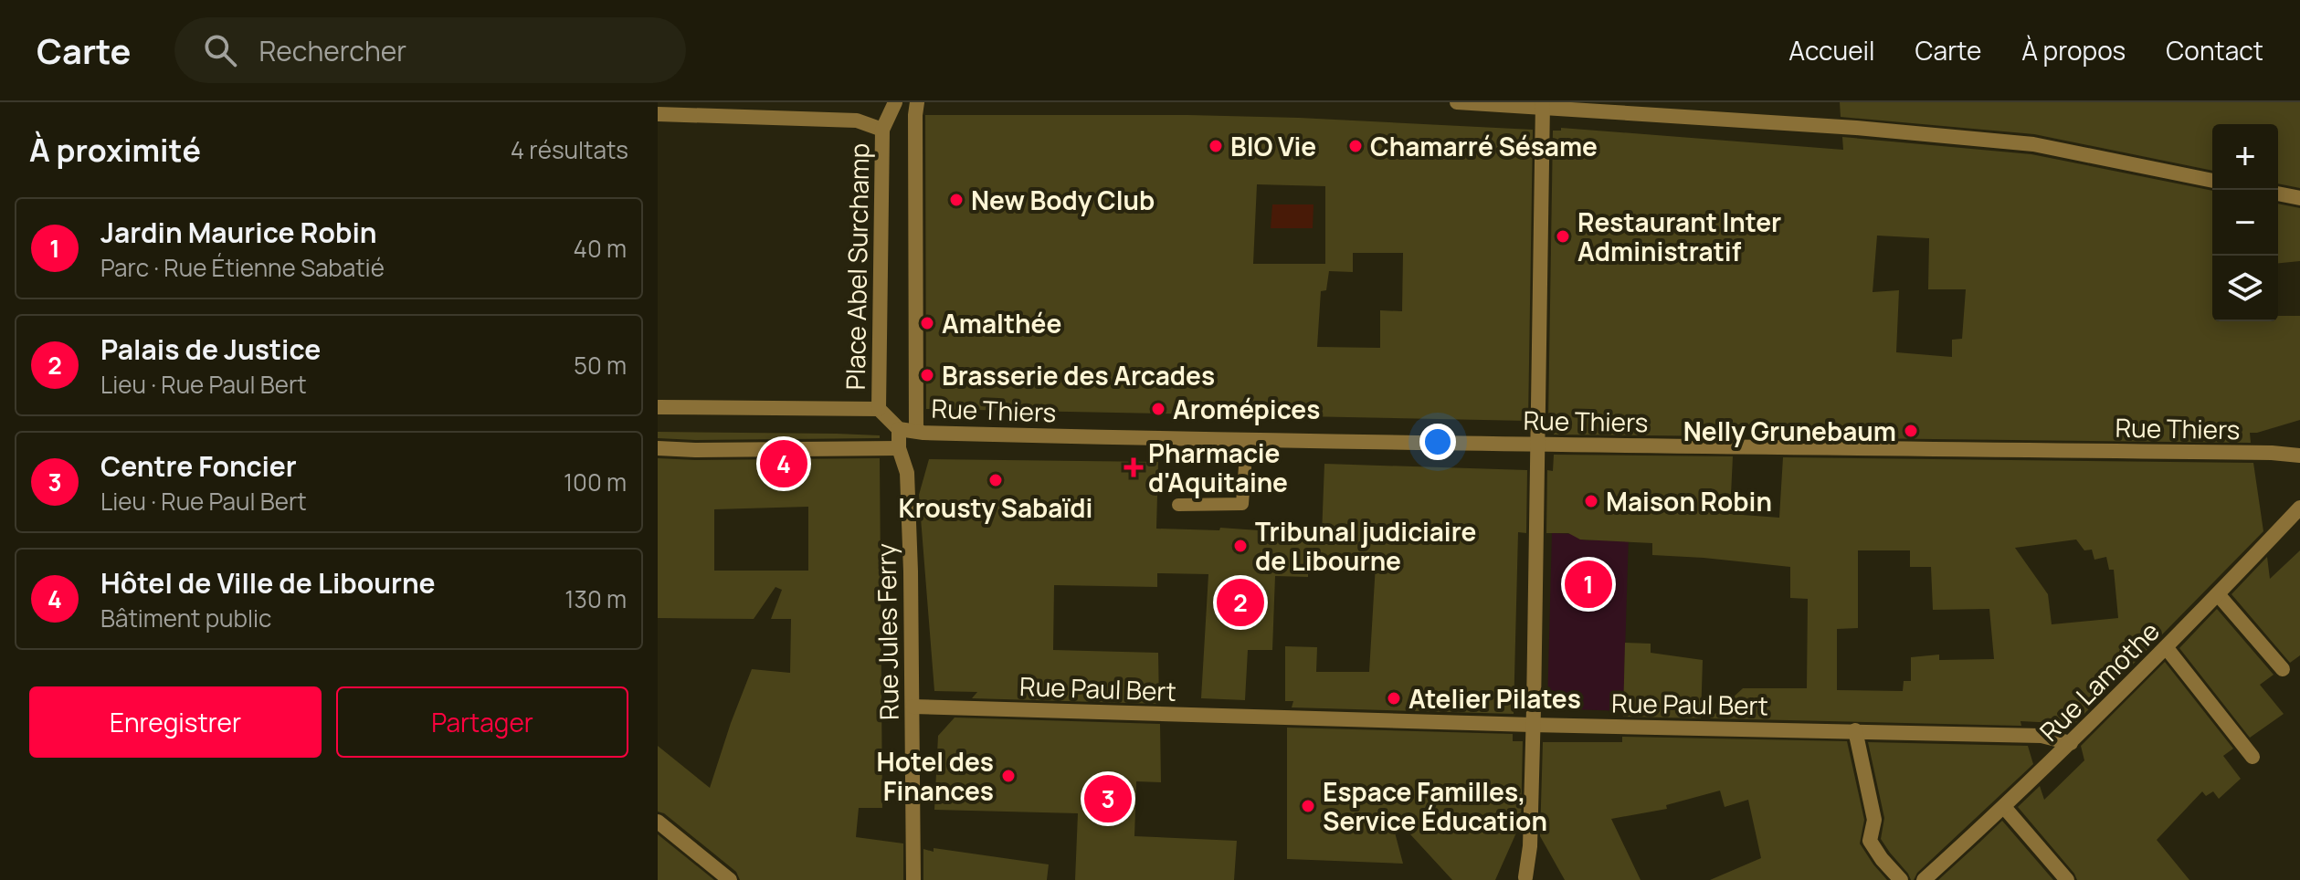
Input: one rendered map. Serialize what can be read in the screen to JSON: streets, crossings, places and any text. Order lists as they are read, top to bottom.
{
  "streets": {
    "street": [
      "Place Abel Surchamp",
      "Rue Thiers",
      "Rue Jules Ferry",
      "Rue Lamothe",
      "Rue Paul Bert"
    ]
  },
  "crossings": [
    ["Place Abel Surchamp", "Rue Thiers"],
    ["Rue Thiers", "Rue Jules Ferry"],
    ["Rue Jules Ferry", "Rue Paul Bert"],
    ["Rue Lamothe", "Rue Paul Bert"]
  ],
  "places": {
    "other": [
      "BIO Vie",
      "Chamarré Sésame",
      "New Body Club",
      "Restaurant Inter Administratif",
      "Amalthée",
      "Brasserie des Arcades",
      "Aromépices",
      "Nelly Grunebaum",
      "Krousty Sabaïdi",
      "Maison Robin",
      "Tribunal judiciaire de Libourne",
      "Atelier Pilates",
      "Hotel des Finances",
      "Espace Familles, Service Éducation"
    ],
    "health": ["Pharmacie d'Aquitaine"]
  },
  "page": {
    "header": "Carte",
    "search": "Rechercher",
    "nav": [
      "Accueil",
      "Carte",
      "À propos",
      "Contact"
    ],
    "heading": ["À proximité", "4 résultats"],
    "map_buttons": ["+", "−"],
    "list": [
      {
        "mark": "1",
        "name": "Jardin Maurice Robin",
        "note": "Parc · Rue Étienne Sabatié",
        "value": "40 m"
      },
      {
        "mark": "2",
        "name": "Palais de Justice",
        "note": "Lieu · Rue Paul Bert",
        "value": "50 m"
      },
      {
        "mark": "3",
        "name": "Centre Foncier",
        "note": "Lieu · Rue Paul Bert",
        "value": "100 m"
      },
      {
        "mark": "4",
        "name": "Hôtel de Ville de Libourne",
        "note": "Bâtiment public",
        "value": "130 m"
      }
    ],
    "pins": [
      "4",
      "1",
      "2",
      "3"
    ],
    "buttons": ["Enregistrer", "Partager"]
  }
}
